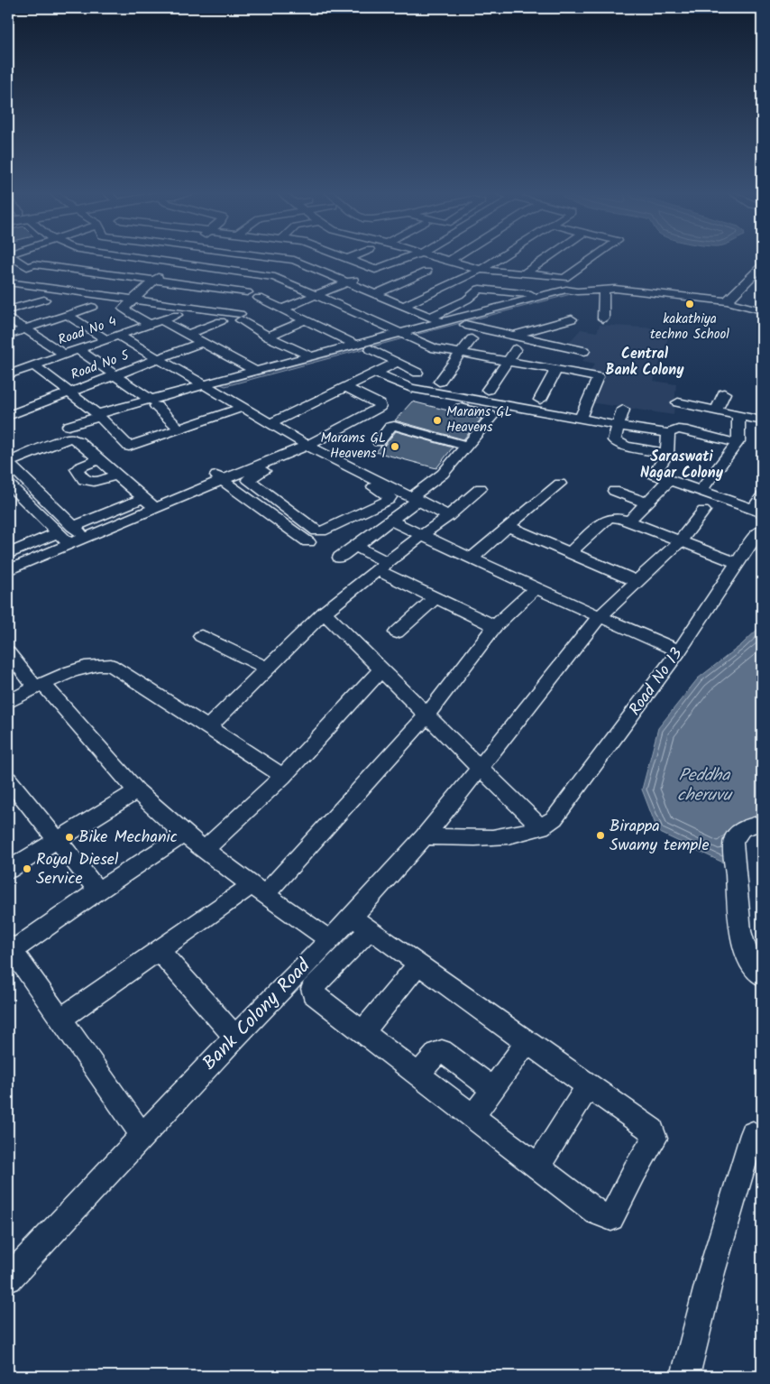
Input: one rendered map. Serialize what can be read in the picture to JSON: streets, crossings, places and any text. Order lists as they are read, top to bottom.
{
  "streets": {
    "street": [
      "Road No 4",
      "Road No 5",
      "Road No 13",
      "Bank Colony Road"
    ]
  },
  "districts": ["Central Bank Colony", "Saraswati Nagar Colony"],
  "water": ["Peddha cheruvu"],
  "places": [
    "kakathiya techno School",
    "Marams GL Heavens",
    "Marams GL Heavens 1",
    "Birappa Swamy temple",
    "Bike Mechanic",
    "Royal Diesel Service"
  ]
}
